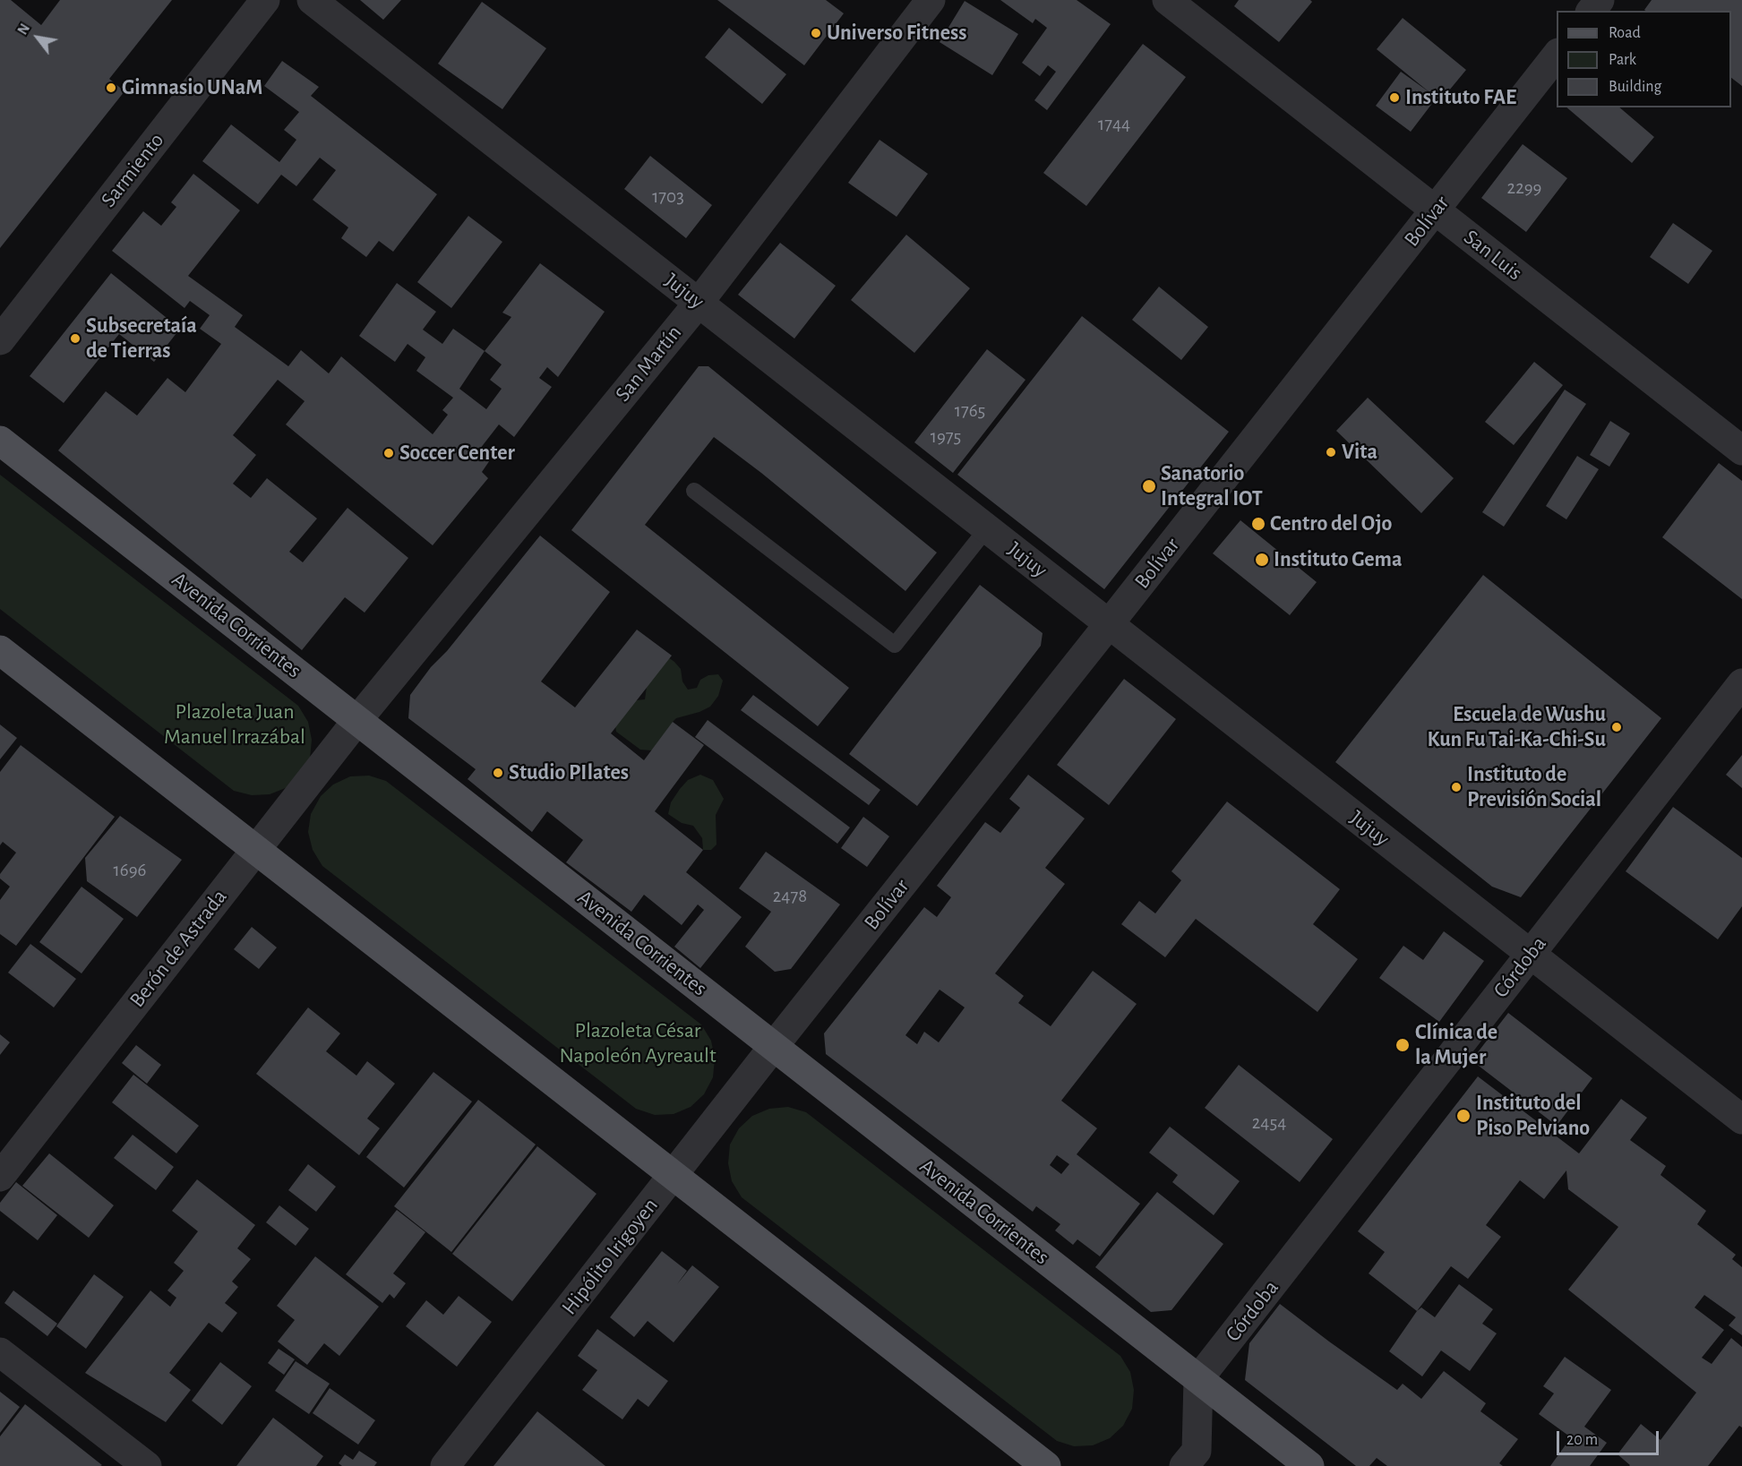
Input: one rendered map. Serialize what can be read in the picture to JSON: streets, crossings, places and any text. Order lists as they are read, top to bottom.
{
  "streets": {
    "main road": ["Avenida Corrientes"],
    "street": [
      "Sarmiento",
      "Bolívar",
      "San Luis",
      "Jujuy",
      "San Martín",
      "Berón de Astrada",
      "Córdoba",
      "Hipólito Irigoyen"
    ]
  },
  "crossings": [
    ["Bolívar", "San Luis"],
    ["Bolívar", "Jujuy"],
    ["Bolívar", "Avenida Corrientes"],
    ["Bolívar", "Hipólito Irigoyen"],
    ["Jujuy", "San Martín"],
    ["Jujuy", "Córdoba"],
    ["San Martín", "Avenida Corrientes"],
    ["San Martín", "Berón de Astrada"],
    ["Avenida Corrientes", "Berón de Astrada"],
    ["Avenida Corrientes", "Córdoba"],
    ["Avenida Corrientes", "Hipólito Irigoyen"]
  ],
  "parks": ["Plazoleta Juan Manuel Irrazábal", "Plazoleta César Napoleón Ayreault"],
  "places": [
    "Universo Fitness",
    "Gimnasio UNaM",
    "Instituto FAE",
    "Subsecretaía de Tierras",
    "Vita",
    "Soccer Center",
    "Sanatorio Integral IOT",
    "Centro del Ojo",
    "Instituto Gema",
    "Escuela de Wushu Kun Fu Tai-Ka-Chi-Su",
    "Studio PIlates",
    "Instituto de Previsión Social",
    "Clínica de la Mujer",
    "Instituto del Piso Pelviano"
  ],
  "house_numbers": [
    "1744",
    "2299",
    "1703",
    "1765",
    "1975",
    "1696",
    "2478",
    "2454"
  ],
  "legend": ["Road", "Park", "Building"],
  "scale_bar": "20 m",
  "north": "top left"
}
